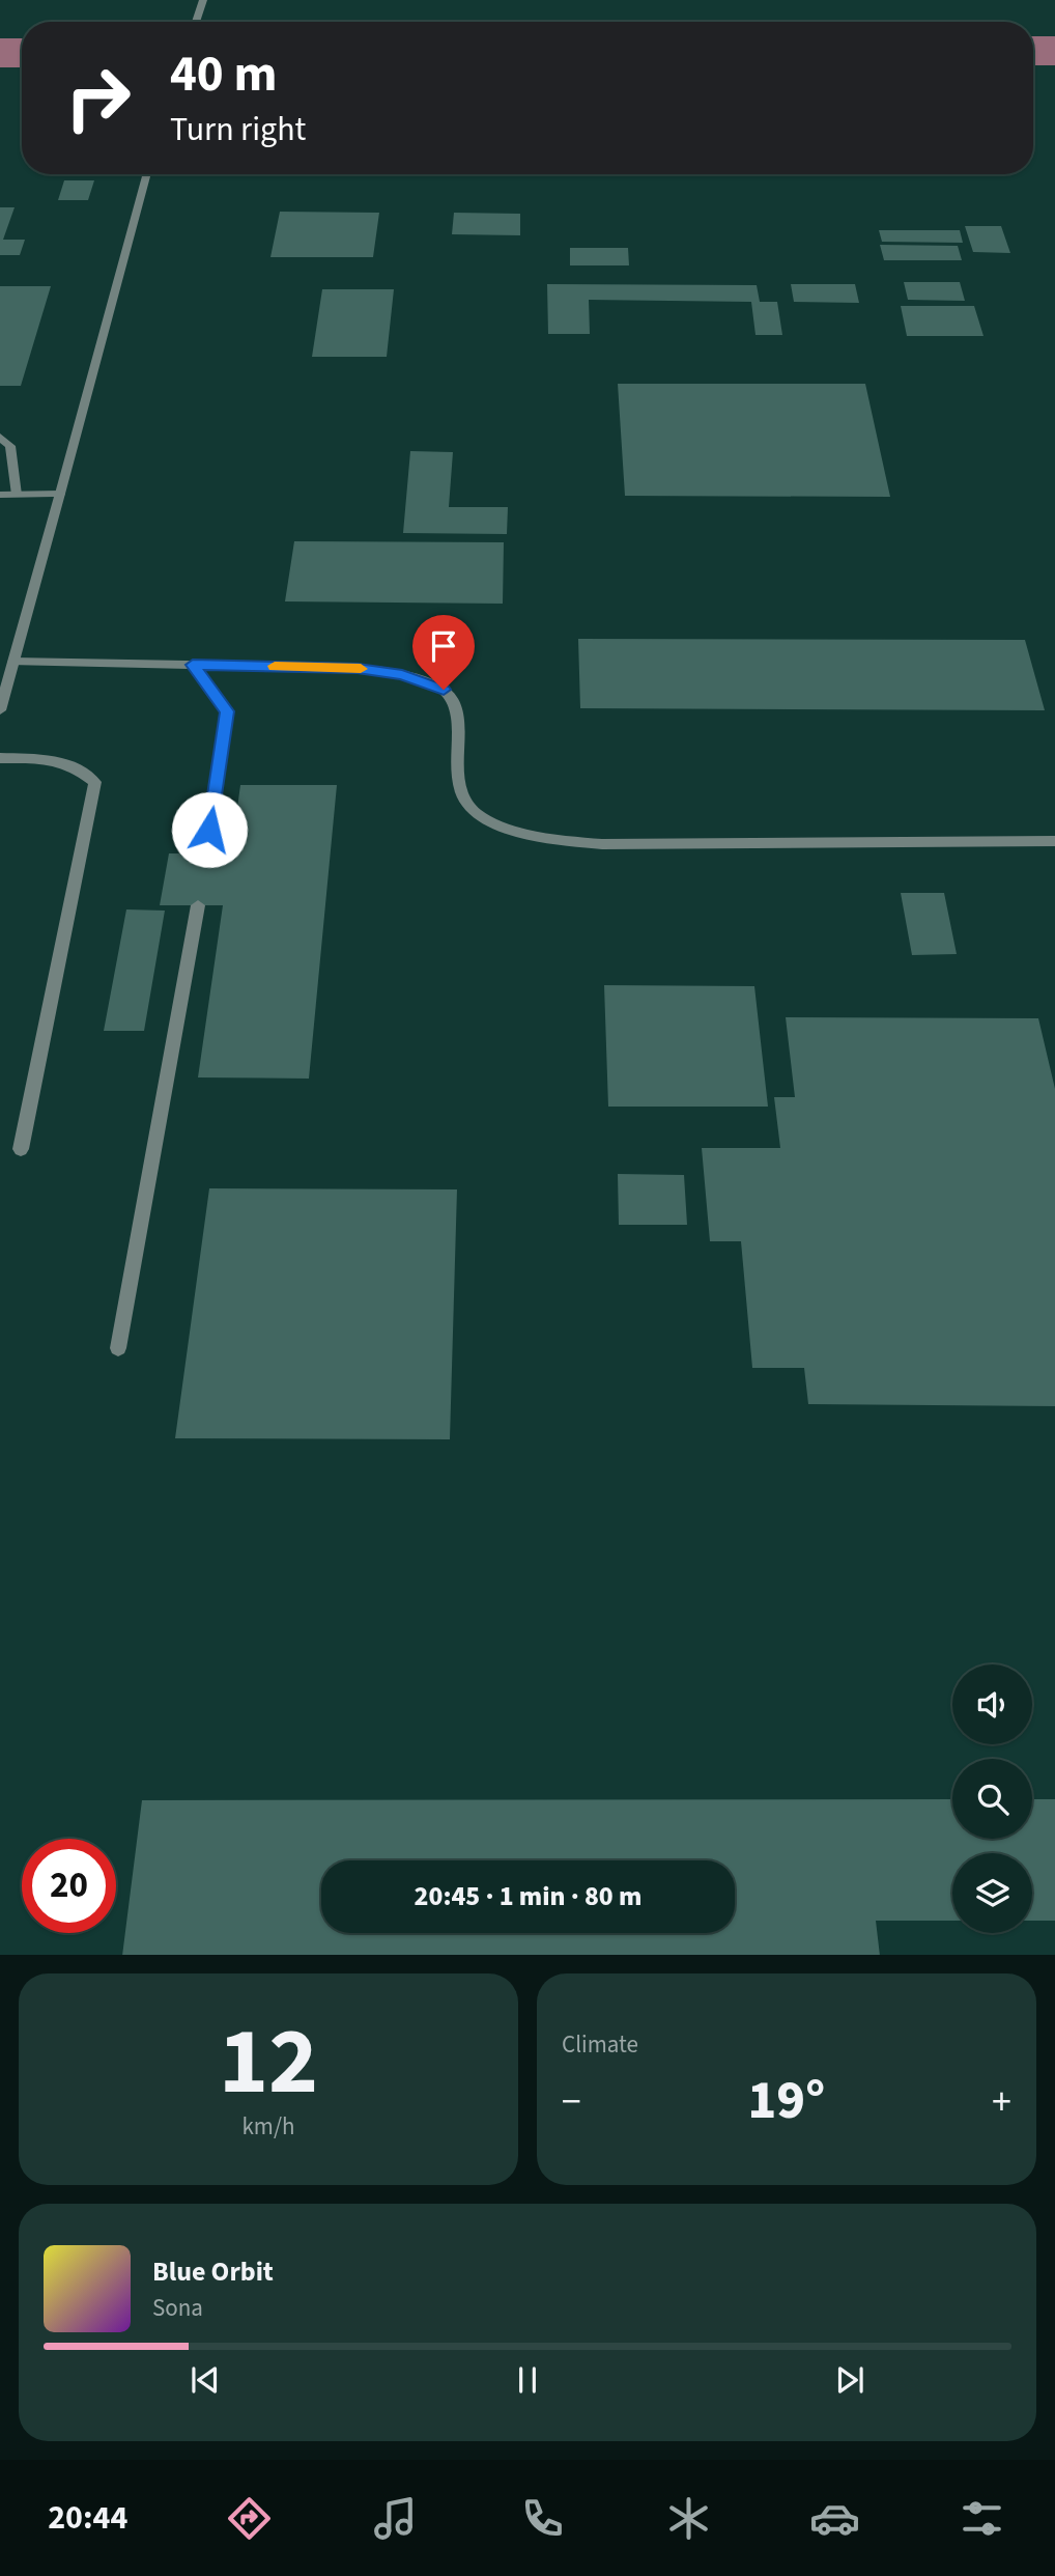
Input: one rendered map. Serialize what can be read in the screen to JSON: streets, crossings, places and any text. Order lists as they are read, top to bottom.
{
  "page": {
    "turn": ["40 m", "Turn right"],
    "limit": "20",
    "trip": "20:45 · 1 min · 80 m",
    "tile": [
      ["12", "km/h"],
      "Climate"
    ],
    "heat": ["−", "19°", "+"],
    "song": ["Blue Orbit", "Sona"],
    "tabs": "20:44"
  }
}
